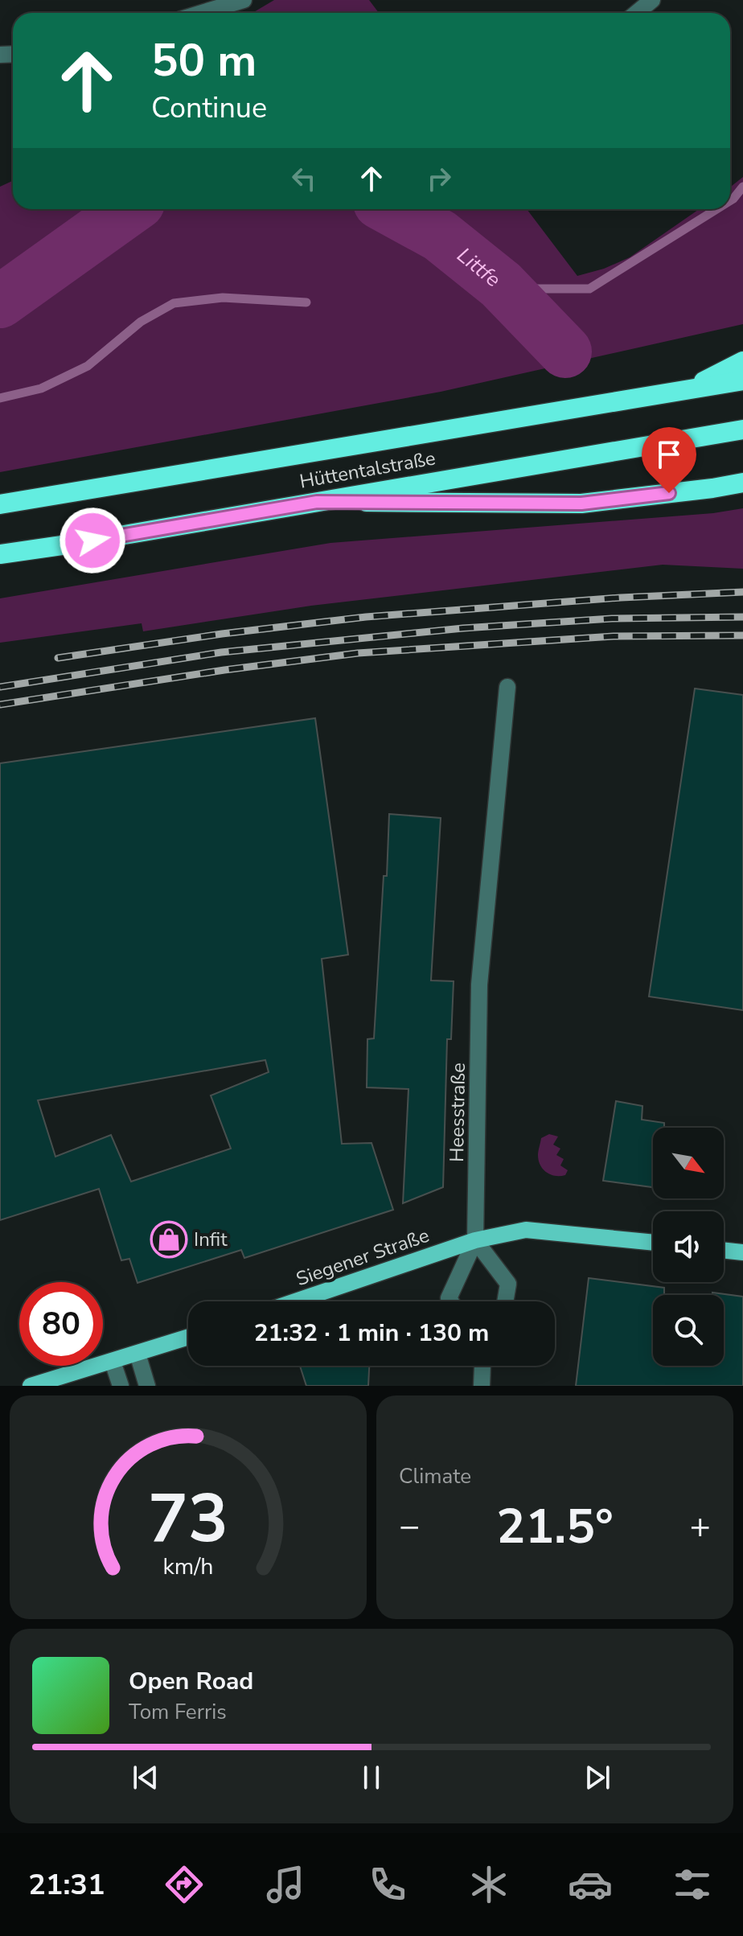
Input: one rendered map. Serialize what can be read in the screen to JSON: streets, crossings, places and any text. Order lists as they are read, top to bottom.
{
  "streets": {
    "highway": ["Hüttentalstraße"],
    "main road": ["Siegener Straße"],
    "street": ["Heesstraße"]
  },
  "crossings": [
    ["Heesstraße", "Siegener Straße"]
  ],
  "water": ["Littfe"],
  "places": {
    "shop": ["Infit"]
  },
  "north": "bottom right",
  "page": {
    "turn": ["50 m", "Continue"],
    "limit": "80",
    "trip": "21:32 · 1 min · 130 m",
    "tile": "Climate",
    "heat": ["−", "21.5°", "+"],
    "song": ["Open Road", "Tom Ferris"],
    "tabs": "21:31",
    "gauge": ["73", "km/h"]
  }
}
